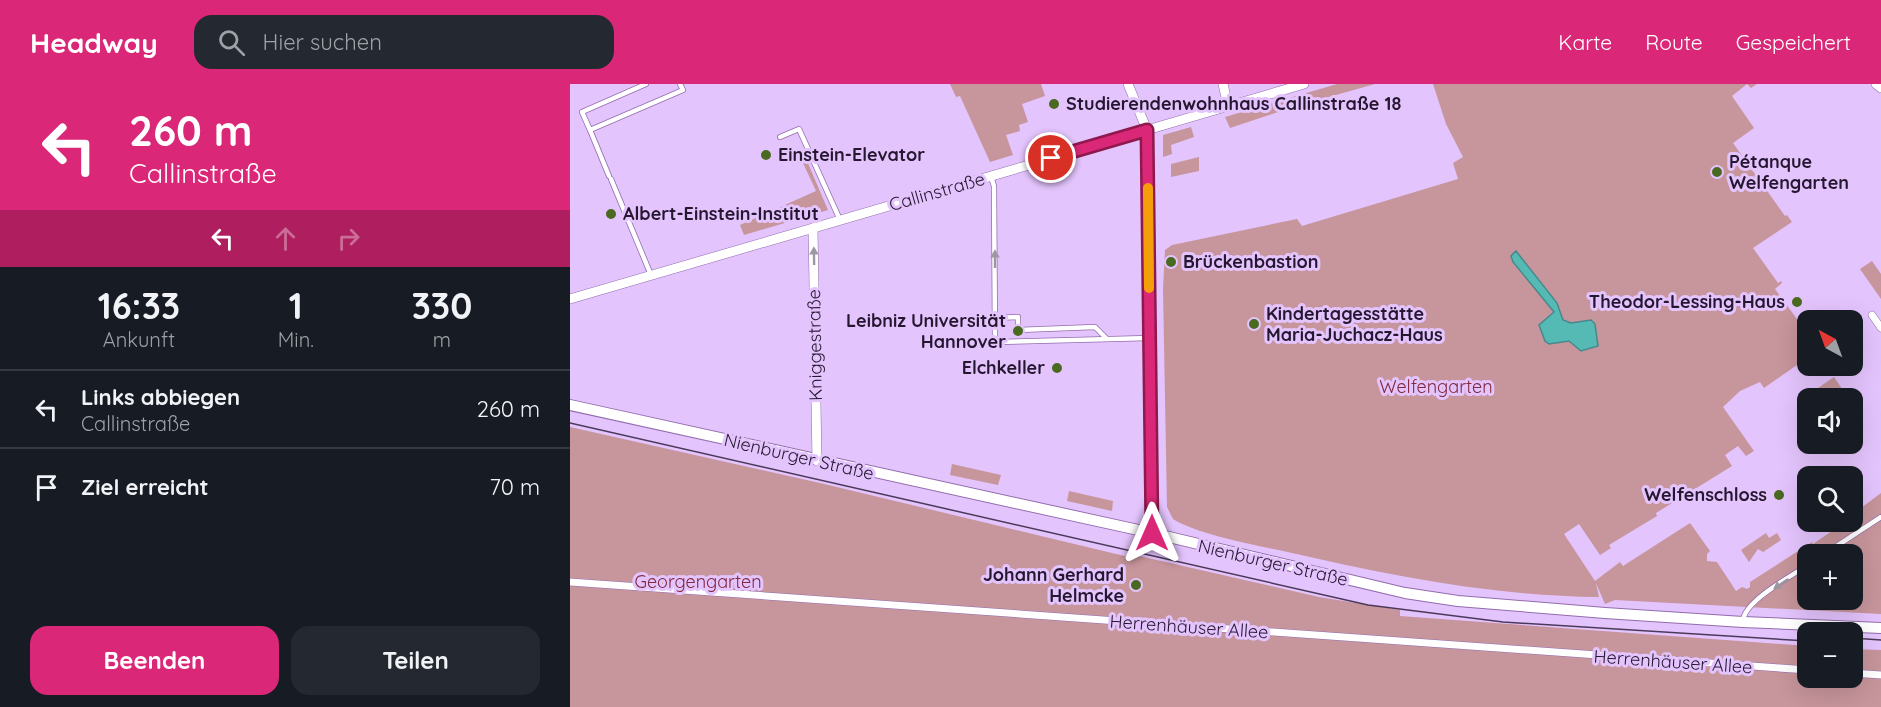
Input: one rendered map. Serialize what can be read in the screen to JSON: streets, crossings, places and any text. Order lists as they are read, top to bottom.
{
  "streets": {
    "street": [
      "Callinstraße",
      "Kniggestraße",
      "Nienburger Straße",
      "Herrenhäuser Allee"
    ]
  },
  "crossings": [
    ["Callinstraße", "Kniggestraße"],
    ["Kniggestraße", "Nienburger Straße"]
  ],
  "one_way": ["Kniggestraße"],
  "parks": ["Welfengarten", "Georgengarten"],
  "places": [
    "Studierendenwohnhaus Callinstraße 18",
    "Einstein-Elevator",
    "Pétanque Welfengarten",
    "Albert-Einstein-Institut",
    "Brückenbastion",
    "Theodor-Lessing-Haus",
    "Kindertagesstätte Maria-Juchacz-Haus",
    "Leibniz Universität Hannover",
    "Elchkeller",
    "Welfenschloss",
    "Johann Gerhard Helmcke"
  ],
  "north": "top left",
  "page": {
    "header": "Headway",
    "search": "Hier suchen",
    "nav": ["Karte", "Route", "Gespeichert"],
    "turn": ["260 m", "Callinstraße"],
    "eta": [
      "16:33",
      "Ankunft",
      "1",
      "Min.",
      "330",
      "m"
    ],
    "map_buttons": ["+", "−"],
    "list": [
      {
        "name": "Links abbiegen",
        "note": "Callinstraße",
        "value": "260 m"
      },
      {
        "name": "Ziel erreicht",
        "value": "70 m"
      }
    ],
    "buttons": ["Beenden", "Teilen"]
  }
}
